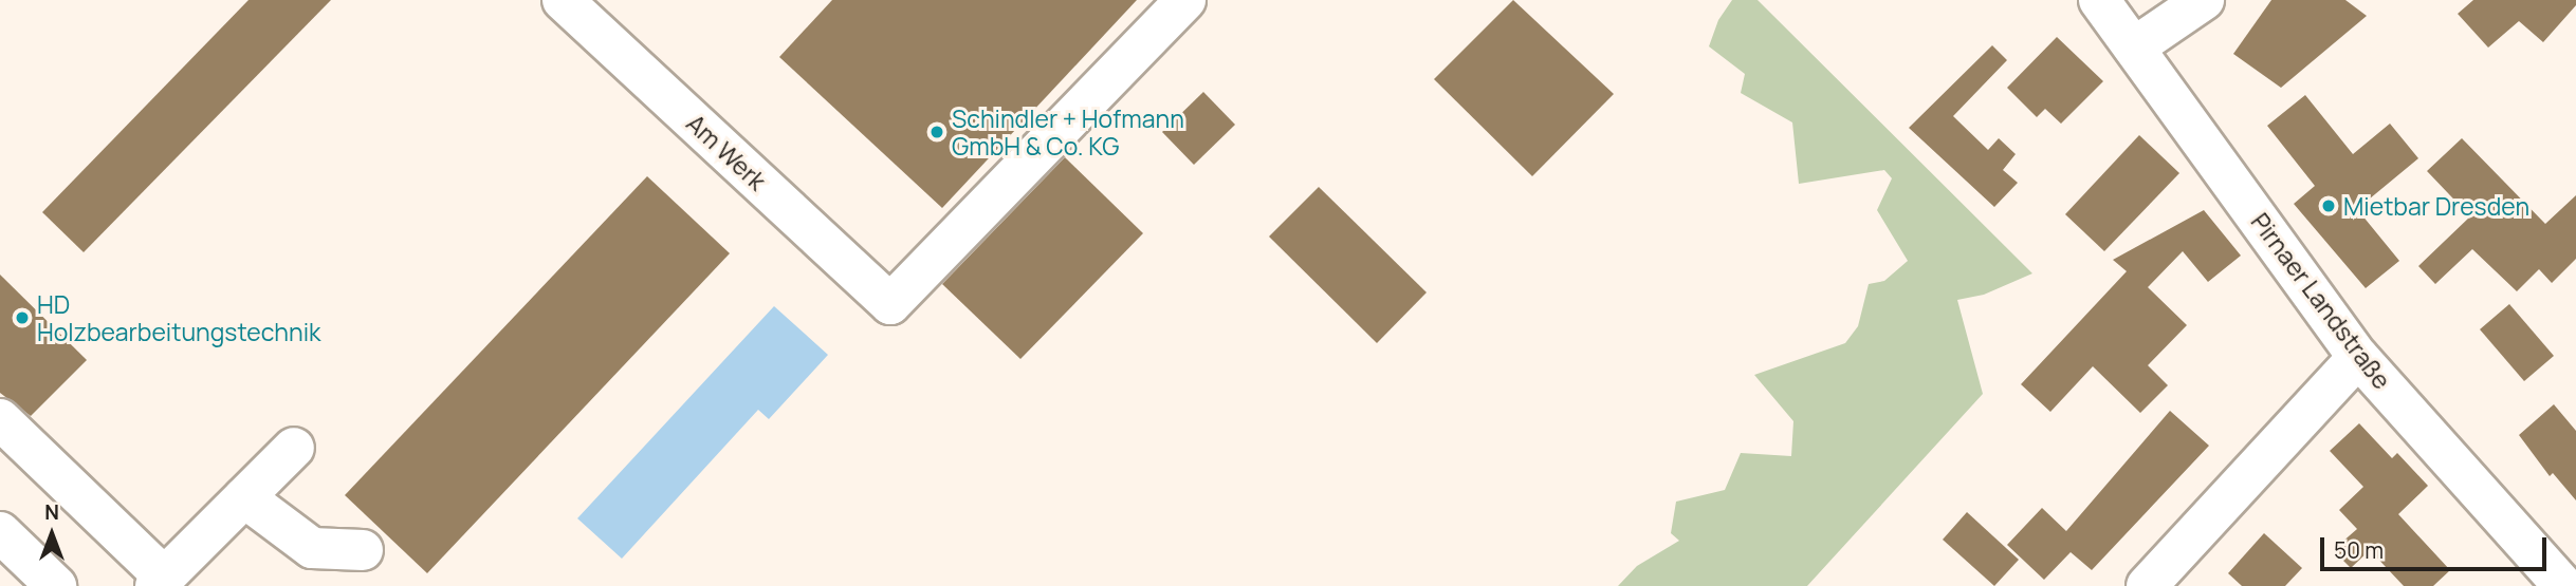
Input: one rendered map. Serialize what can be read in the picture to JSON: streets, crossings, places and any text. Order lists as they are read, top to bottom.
{
  "streets": {
    "street": ["Am Werk", "Pirnaer Landstraße"]
  },
  "places": ["Schindler + Hofmann GmbH & Co. KG", "Mietbar Dresden", "HD Holzbearbeitungstechnik"],
  "scale_bar": "50 m",
  "north": "top"
}
